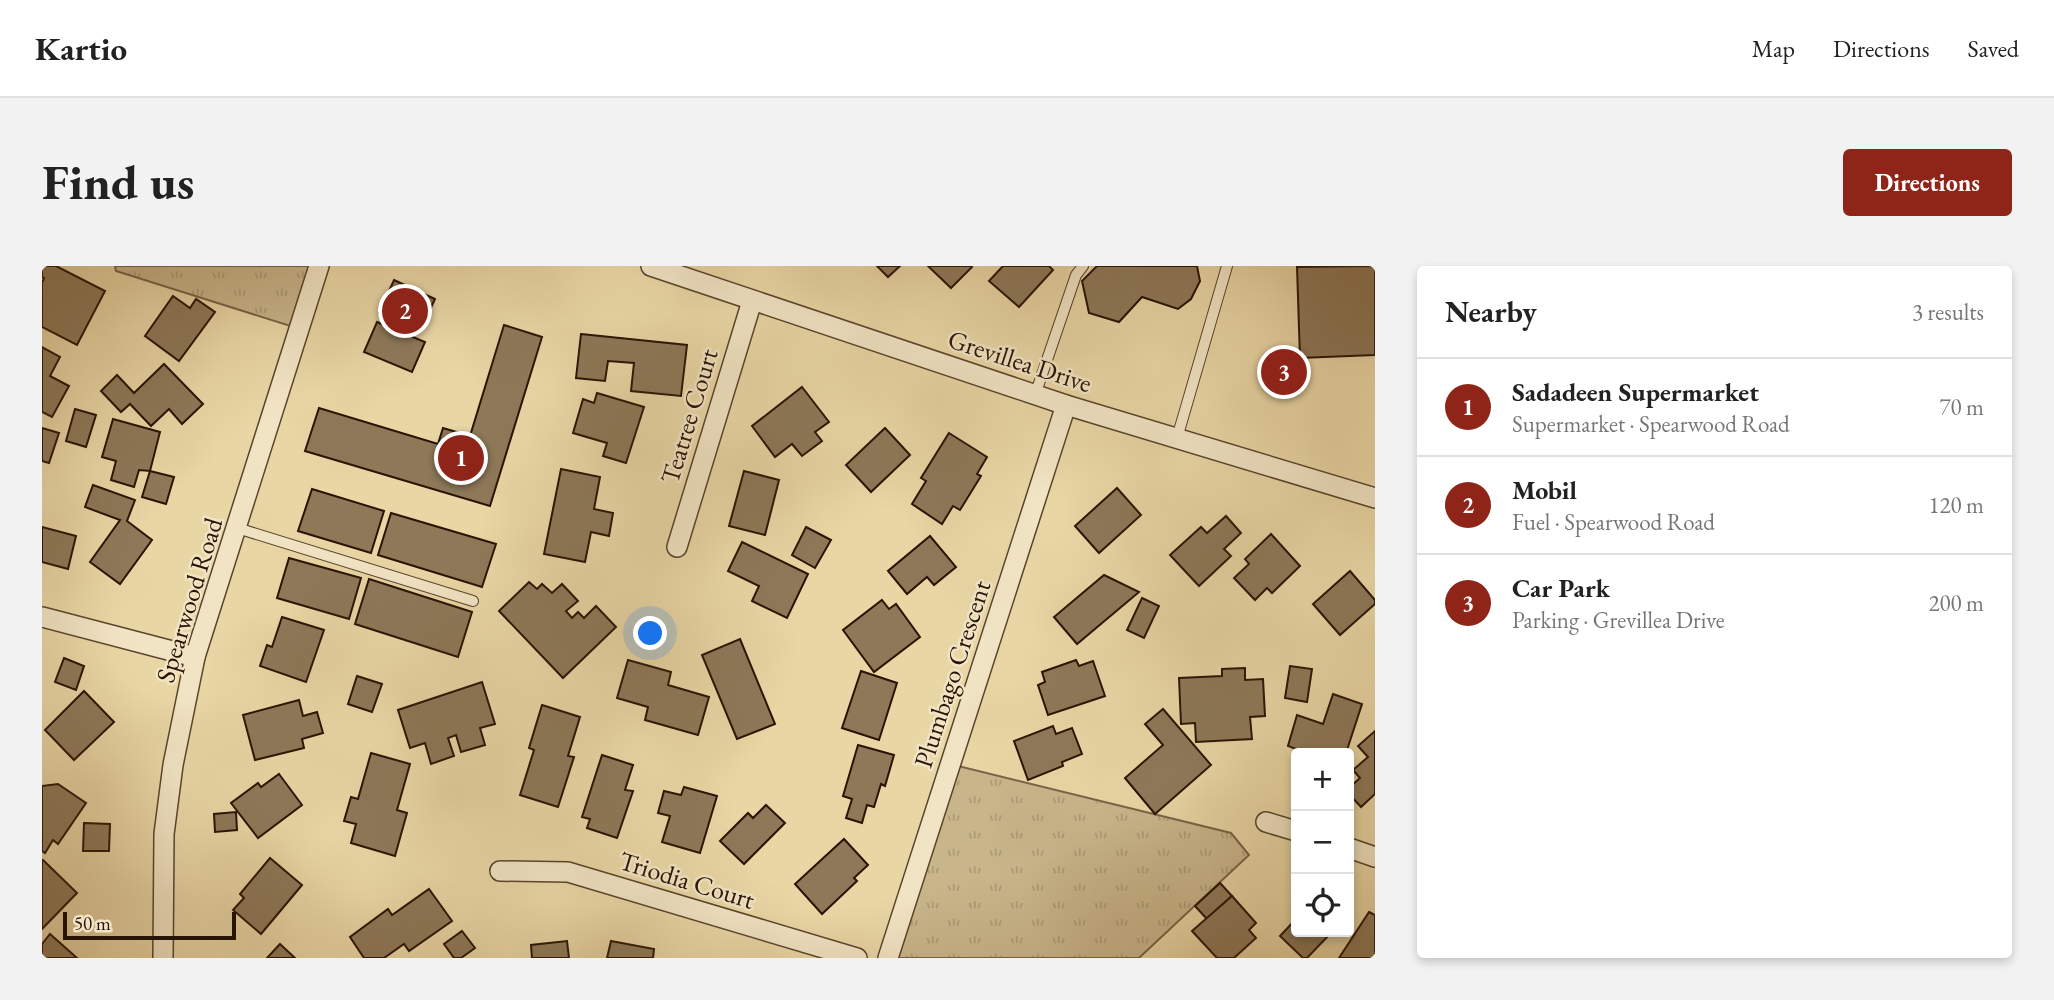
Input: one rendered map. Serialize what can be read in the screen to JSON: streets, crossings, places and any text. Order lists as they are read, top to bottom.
{
  "streets": {
    "street": [
      "Grevillea Drive",
      "Teatree Court",
      "Spearwood Road",
      "Plumbago Crescent",
      "Triodia Court"
    ]
  },
  "crossings": [
    ["Grevillea Drive", "Teatree Court"],
    ["Grevillea Drive", "Plumbago Crescent"]
  ],
  "scale_bar": "50 m",
  "page": {
    "header": "Kartio",
    "nav": ["Map", "Directions", "Saved"],
    "buttons": "Directions",
    "title": "Find us",
    "heading": ["Nearby", "3 results"],
    "pins": ["2", "3", "1"],
    "list": [
      {
        "mark": "1",
        "name": "Sadadeen Supermarket",
        "note": "Supermarket · Spearwood Road",
        "value": "70 m"
      },
      {
        "mark": "2",
        "name": "Mobil",
        "note": "Fuel · Spearwood Road",
        "value": "120 m"
      },
      {
        "mark": "3",
        "name": "Car Park",
        "note": "Parking · Grevillea Drive",
        "value": "200 m"
      }
    ],
    "map_buttons": ["+", "−"],
    "scale": "50 m"
  }
}
